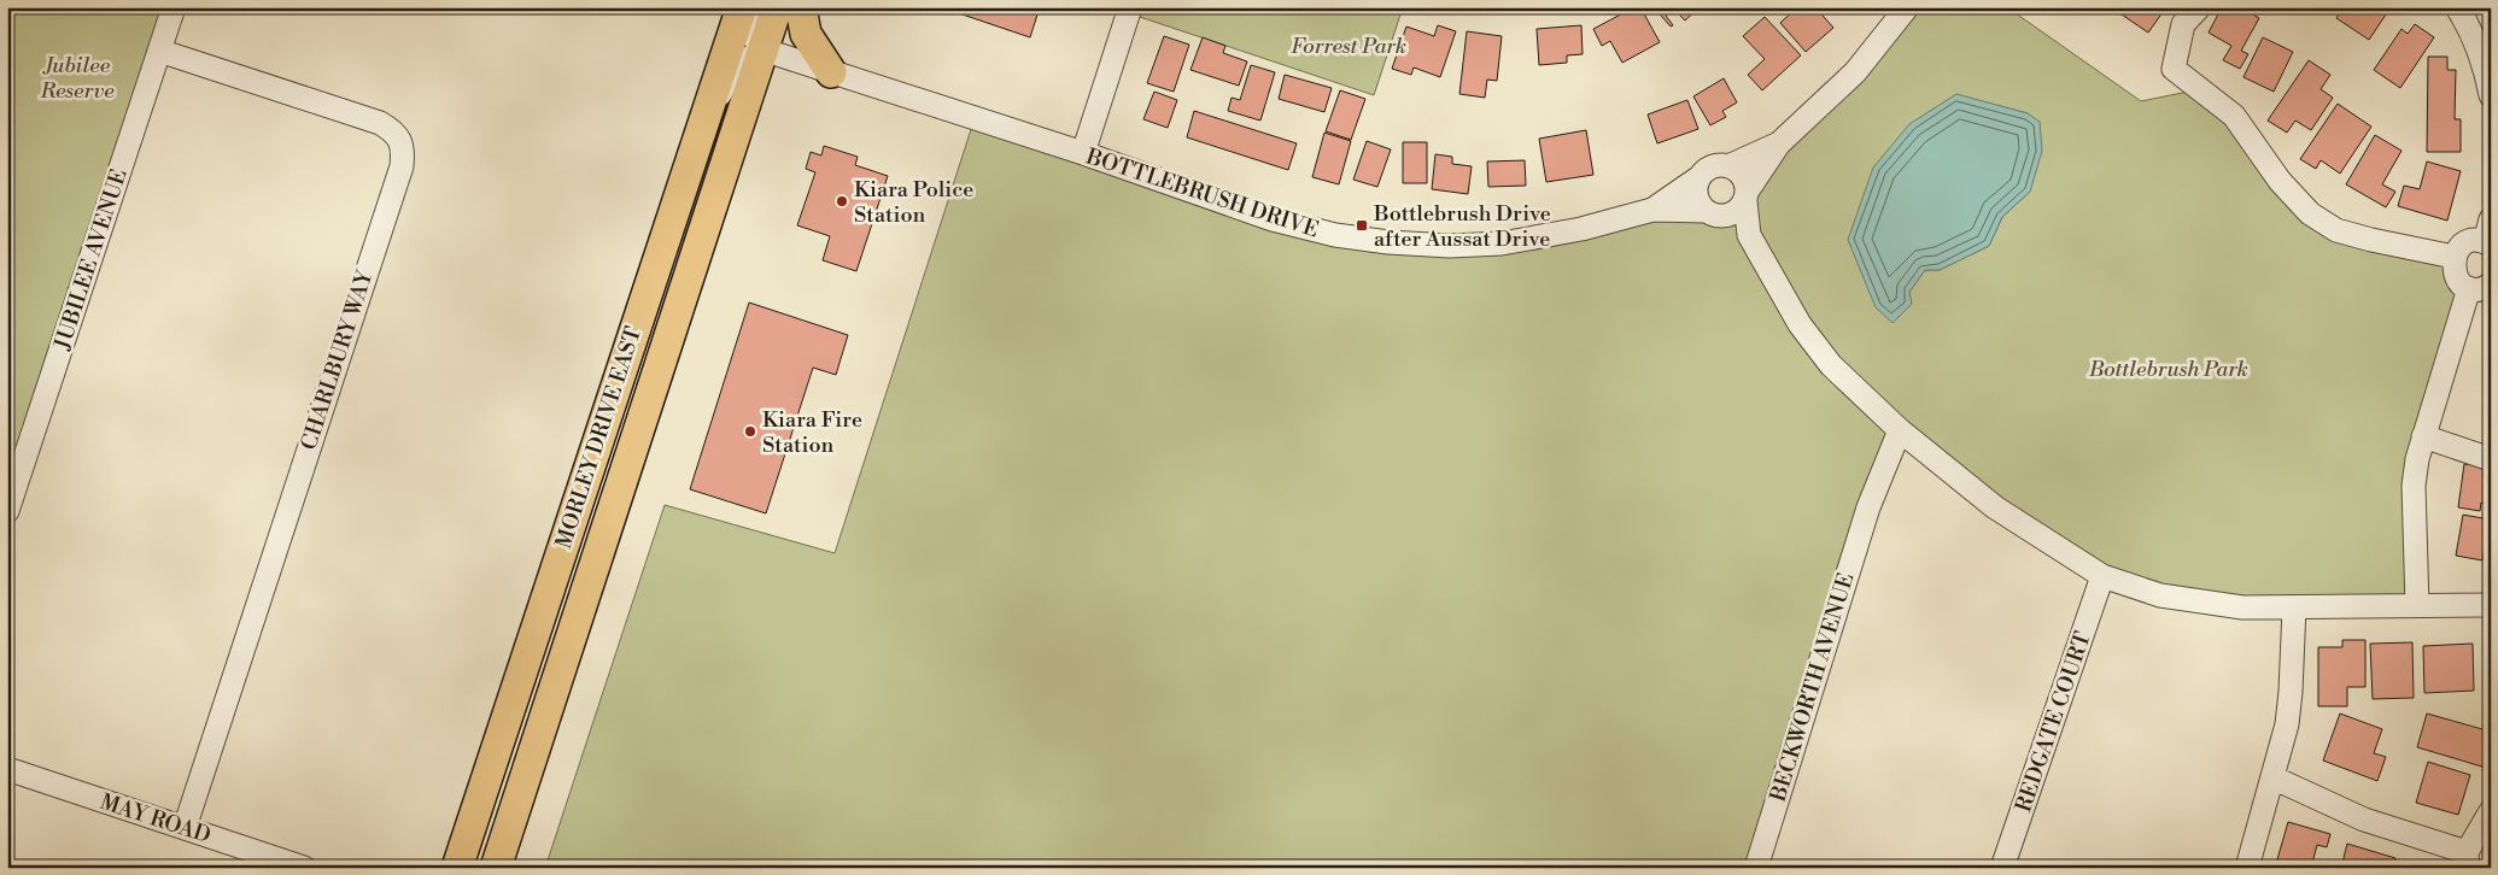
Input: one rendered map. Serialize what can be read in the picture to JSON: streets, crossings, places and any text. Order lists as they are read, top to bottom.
{
  "streets": {
    "main road": ["MORLEY DRIVE EAST"],
    "street": [
      "BOTTLEBRUSH DRIVE",
      "JUBILEE AVENUE",
      "CHARLBURY WAY",
      "BECKWORTH AVENUE",
      "REDGATE COURT",
      "MAY ROAD"
    ]
  },
  "crossings": [
    ["BOTTLEBRUSH DRIVE", "MORLEY DRIVE EAST"],
    ["JUBILEE AVENUE", "CHARLBURY WAY"],
    ["CHARLBURY WAY", "MAY ROAD"]
  ],
  "parks": ["Forrest Park", "Jubilee Reserve", "Bottlebrush Park"],
  "places": {
    "other": ["Kiara Police Station", "Kiara Fire Station"],
    "transit": ["Bottlebrush Drive after Aussat Drive"]
  }
}
